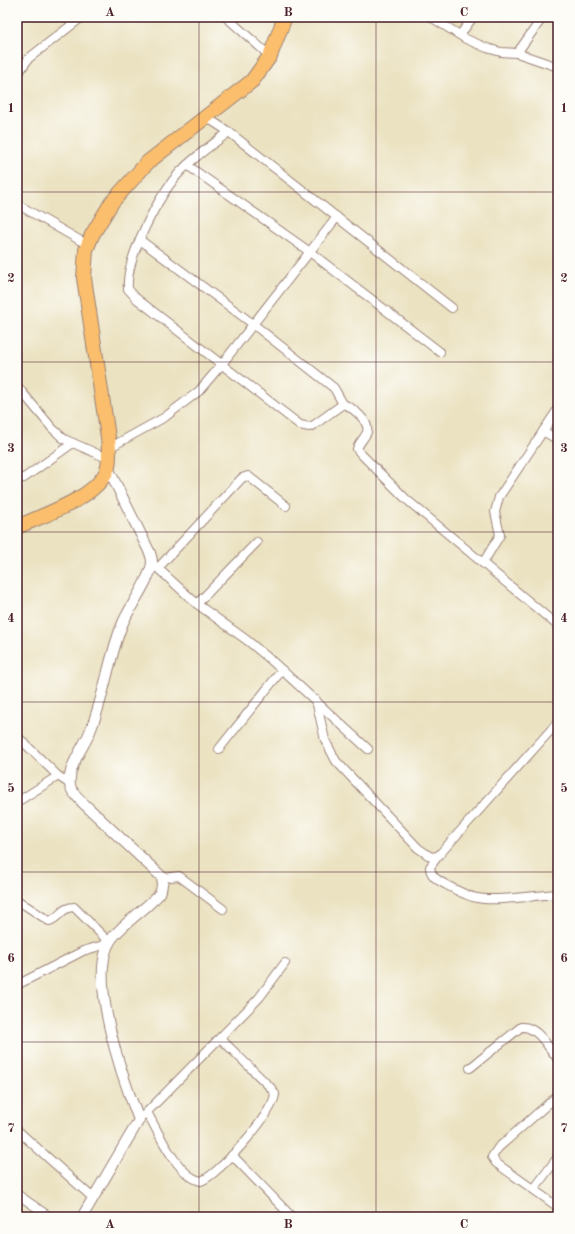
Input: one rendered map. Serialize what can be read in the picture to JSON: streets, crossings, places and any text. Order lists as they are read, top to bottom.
{
  "grid": {
    "columns": ["A", "B", "C"],
    "rows": [
      "1",
      "2",
      "3",
      "4",
      "5",
      "6",
      "7"
    ]
  }
}
